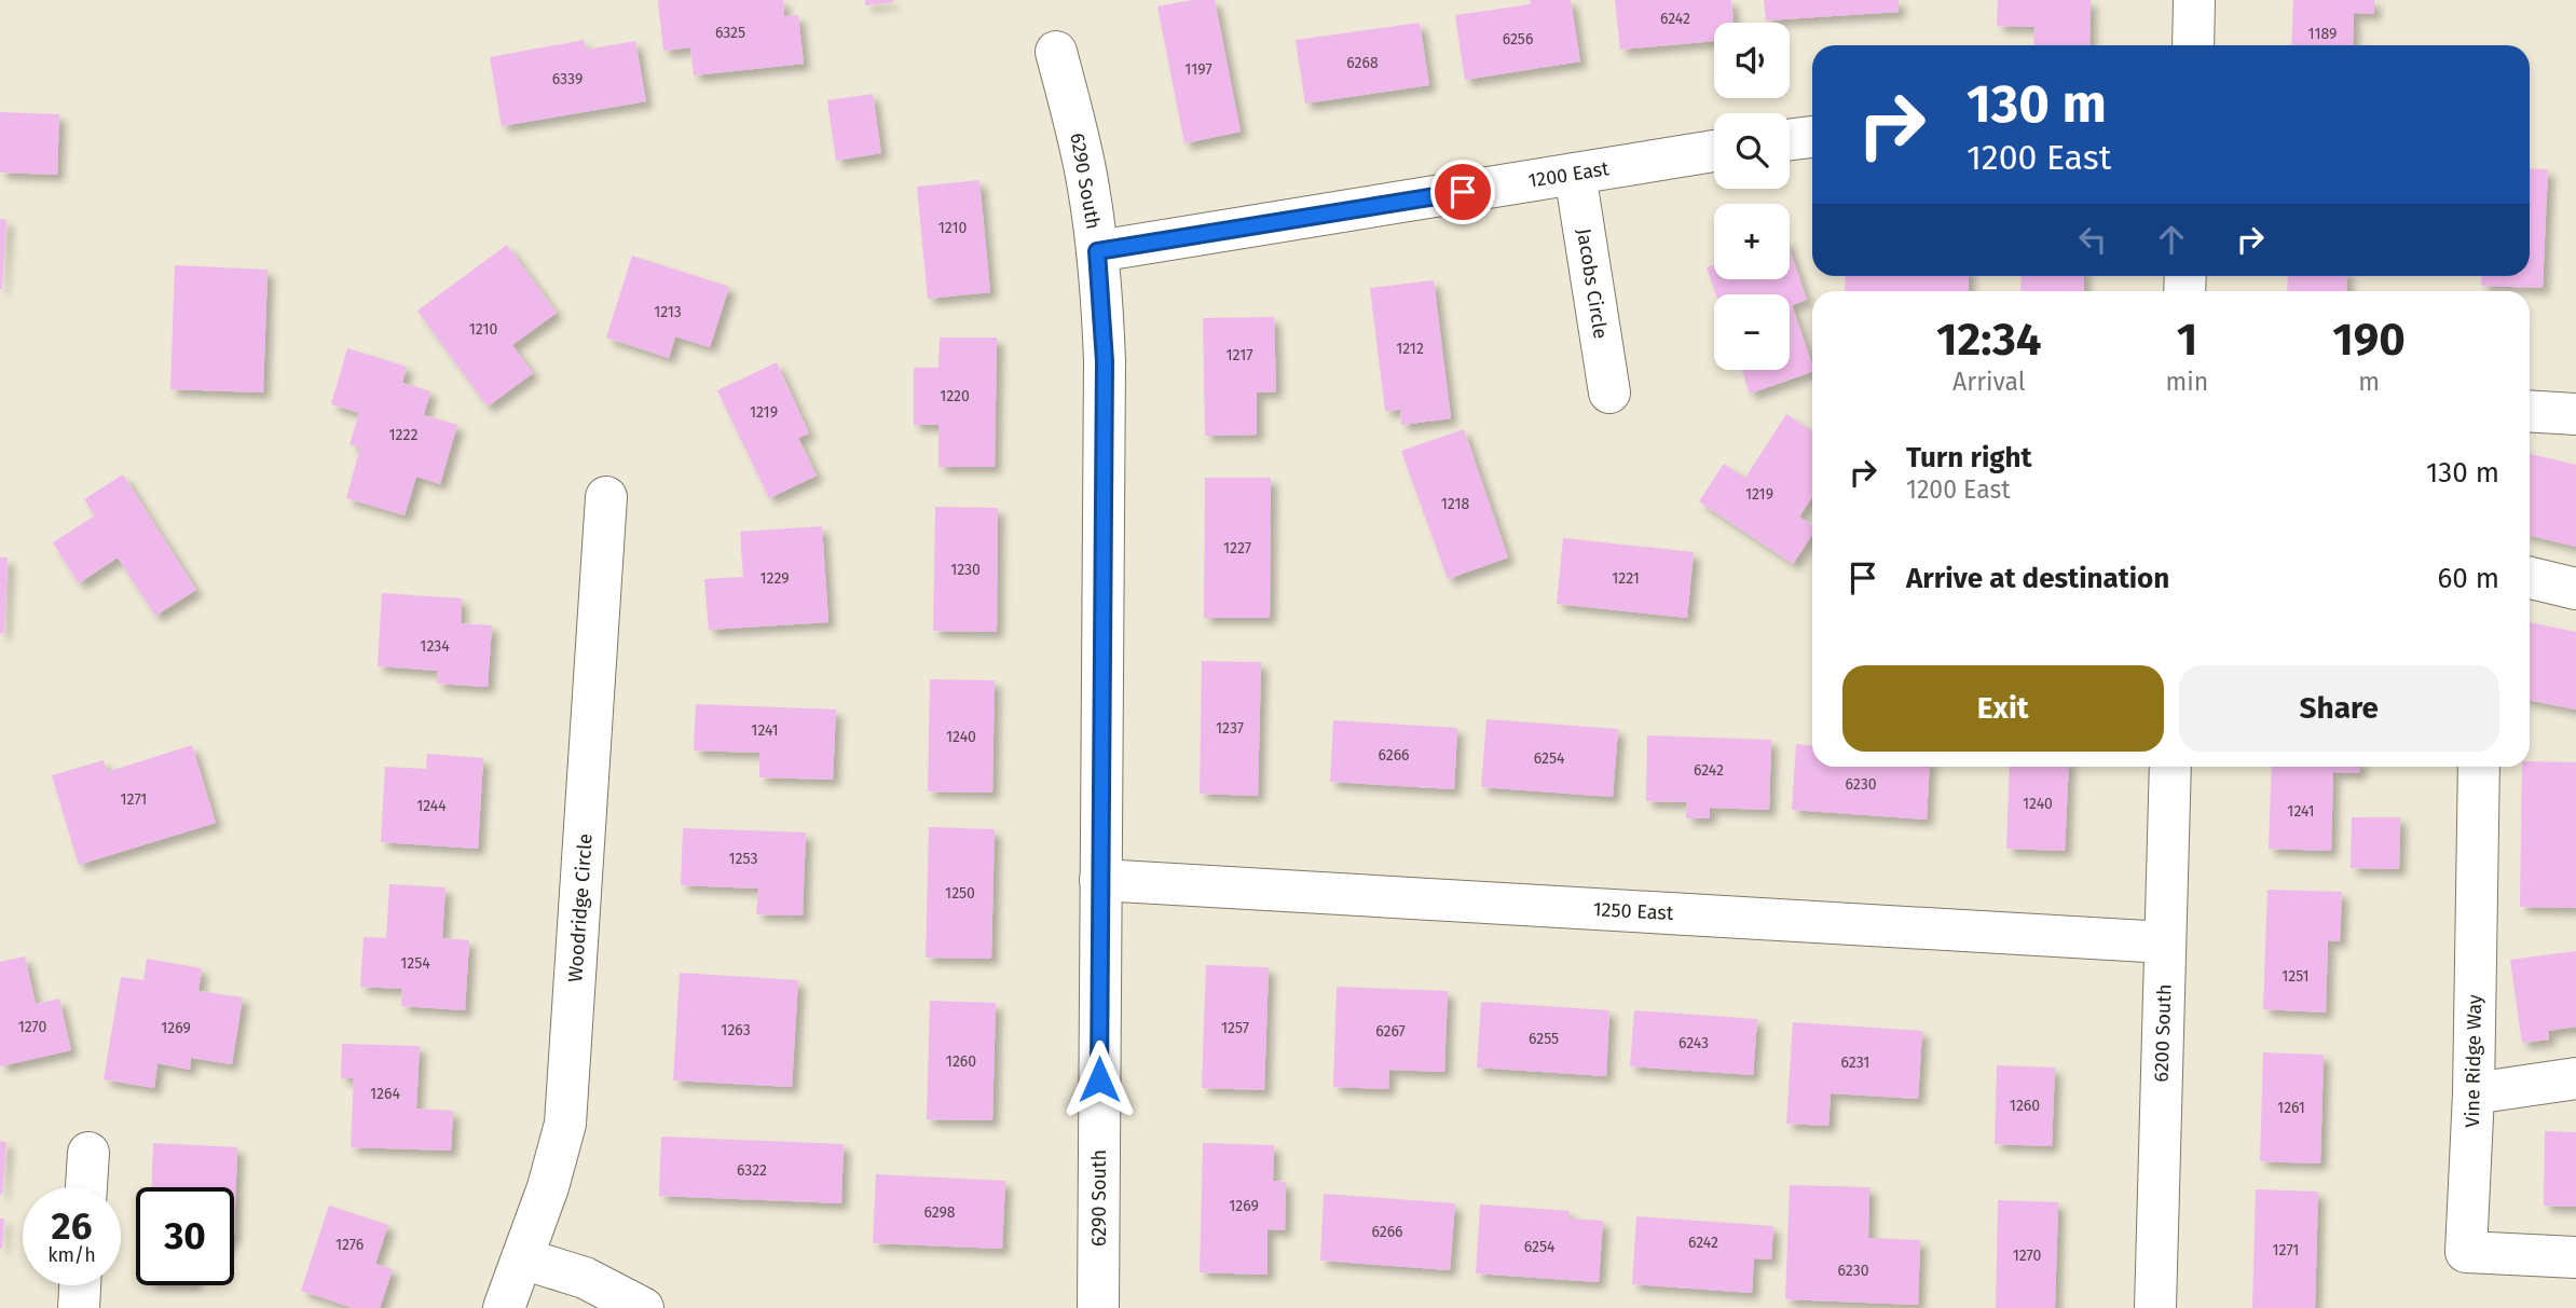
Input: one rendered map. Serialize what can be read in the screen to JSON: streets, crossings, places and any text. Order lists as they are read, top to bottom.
{
  "streets": {
    "street": [
      "1200 East",
      "6290 South",
      "Jacobs Circle",
      "Woodridge Circle",
      "1250 East",
      "6200 South",
      "Vine Ridge Way"
    ]
  },
  "crossings": [
    ["1200 East", "6290 South"],
    ["1200 East", "Jacobs Circle"],
    ["6290 South", "1250 East"],
    ["1250 East", "6200 South"]
  ],
  "house_numbers": [
    "6242",
    "6325",
    "1189",
    "6256",
    "6268",
    "1197",
    "6339",
    "1210",
    "1213",
    "1210",
    "1212",
    "1217",
    "1220",
    "1219",
    "1222",
    "1219",
    "1218",
    "1227",
    "1230",
    "1229",
    "1221",
    "1234",
    "1237",
    "1241",
    "1240",
    "6266",
    "6254",
    "6242",
    "6230",
    "1271",
    "1240",
    "1244",
    "1241",
    "1253",
    "1250",
    "1254",
    "1251",
    "1270",
    "1269",
    "1257",
    "1263",
    "6267",
    "6255",
    "6243",
    "1260",
    "6231",
    "1264",
    "1260",
    "1261",
    "6322",
    "1269",
    "6298",
    "6266",
    "6242",
    "1276",
    "6254",
    "1271",
    "1270",
    "6230"
  ],
  "page": {
    "map_buttons": ["+", "−"],
    "turn": ["130 m", "1200 East"],
    "eta": [
      "12:34",
      "Arrival",
      "1",
      "min",
      "190",
      "m"
    ],
    "list": [
      {
        "name": "Turn right",
        "note": "1200 East",
        "value": "130 m"
      },
      {
        "name": "Arrive at destination",
        "value": "60 m"
      }
    ],
    "buttons": ["Exit", "Share"],
    "speed": "26 km/h",
    "limit": "30"
  }
}
